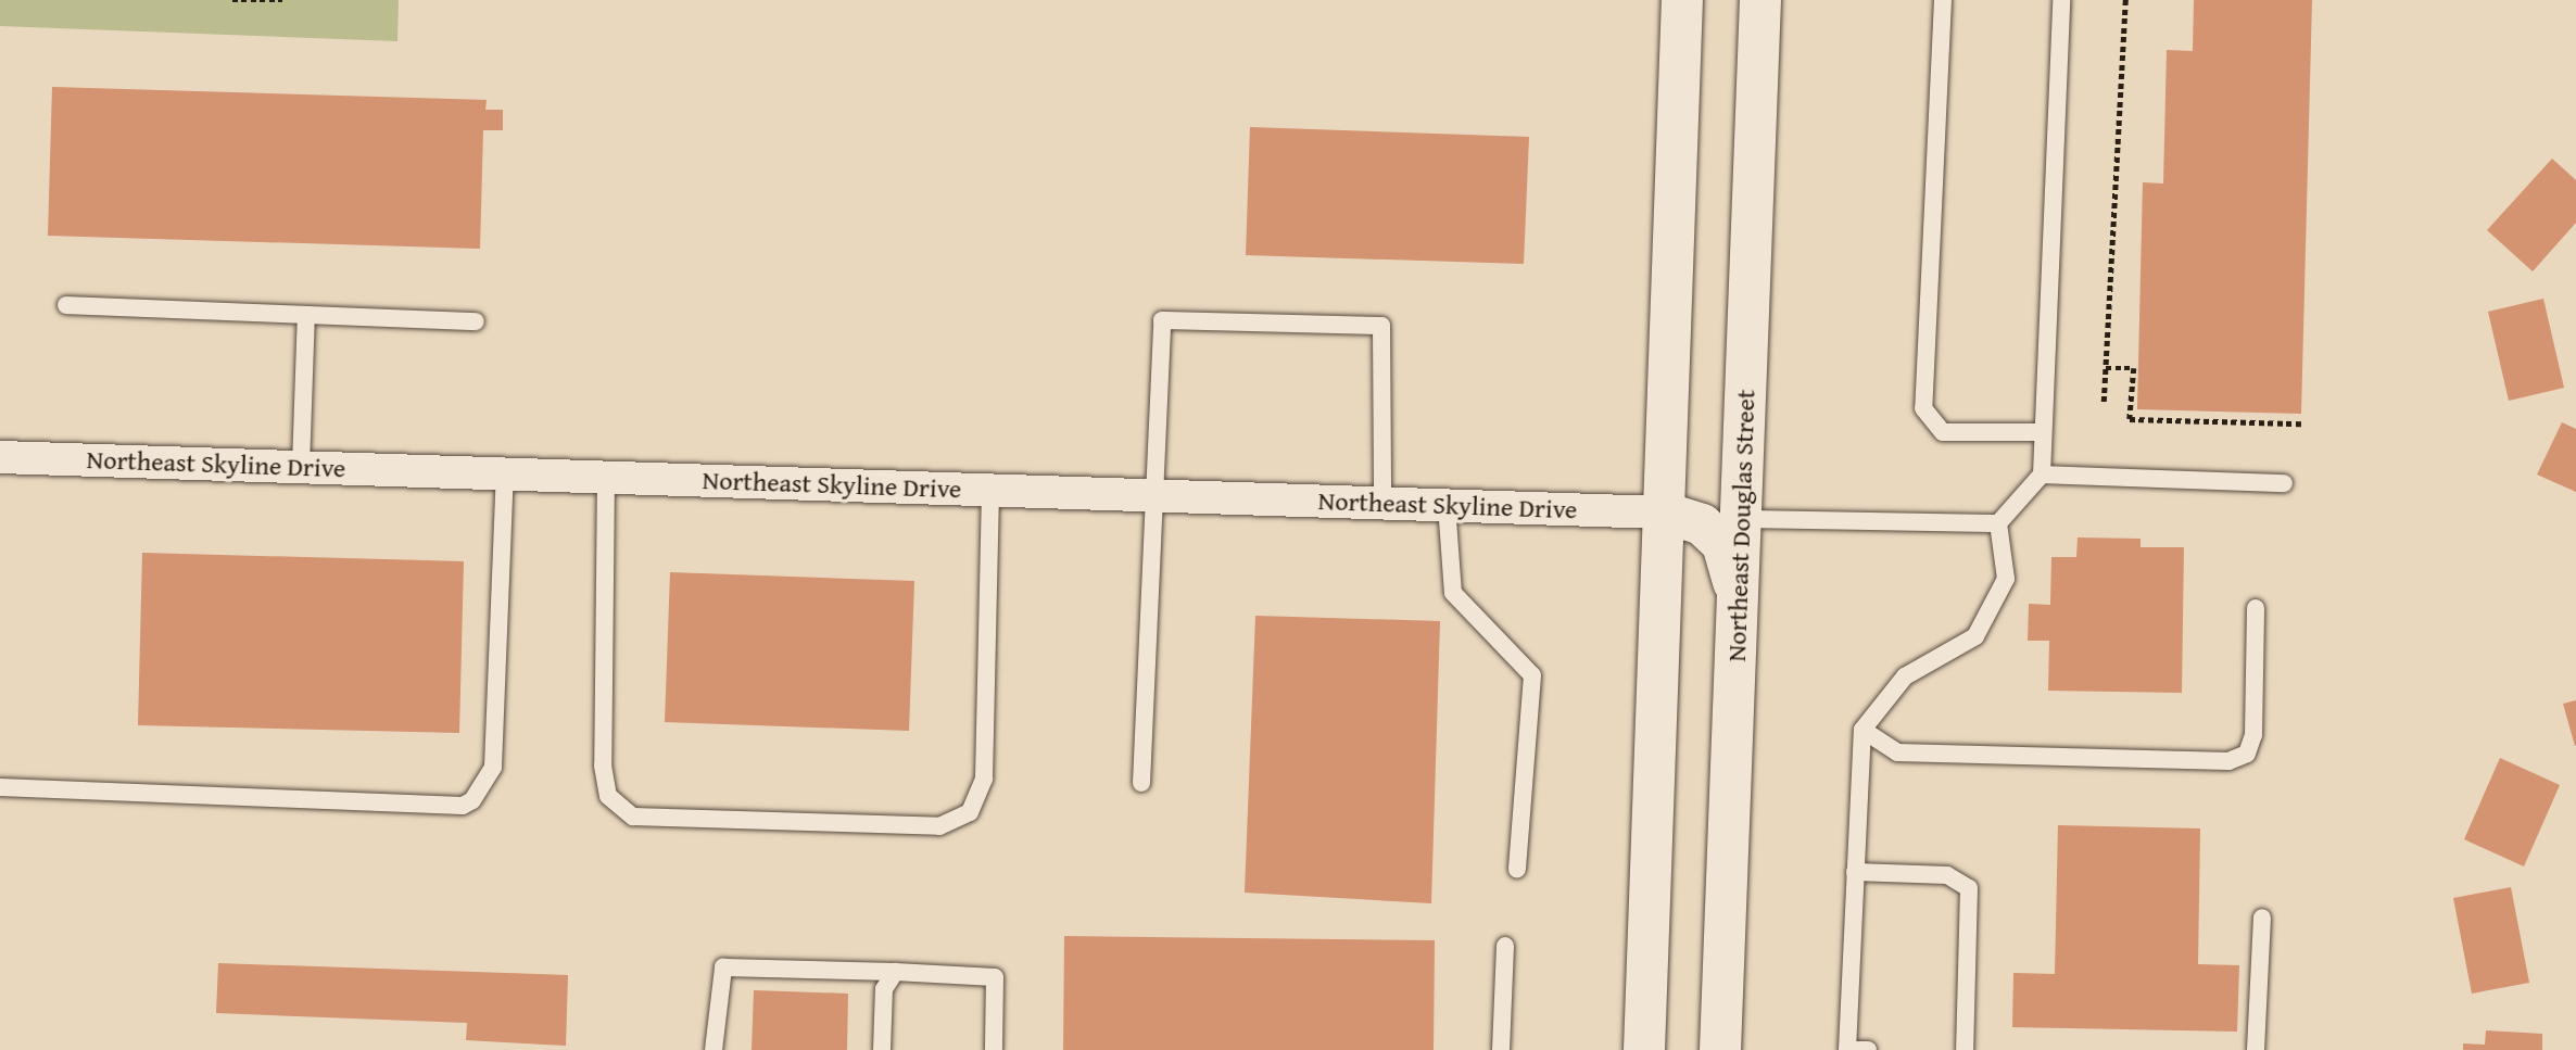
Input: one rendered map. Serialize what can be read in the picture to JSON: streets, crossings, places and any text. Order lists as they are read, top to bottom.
{
  "streets": {
    "main road": ["Northeast Douglas Street"],
    "street": ["Northeast Skyline Drive"]
  }
}
